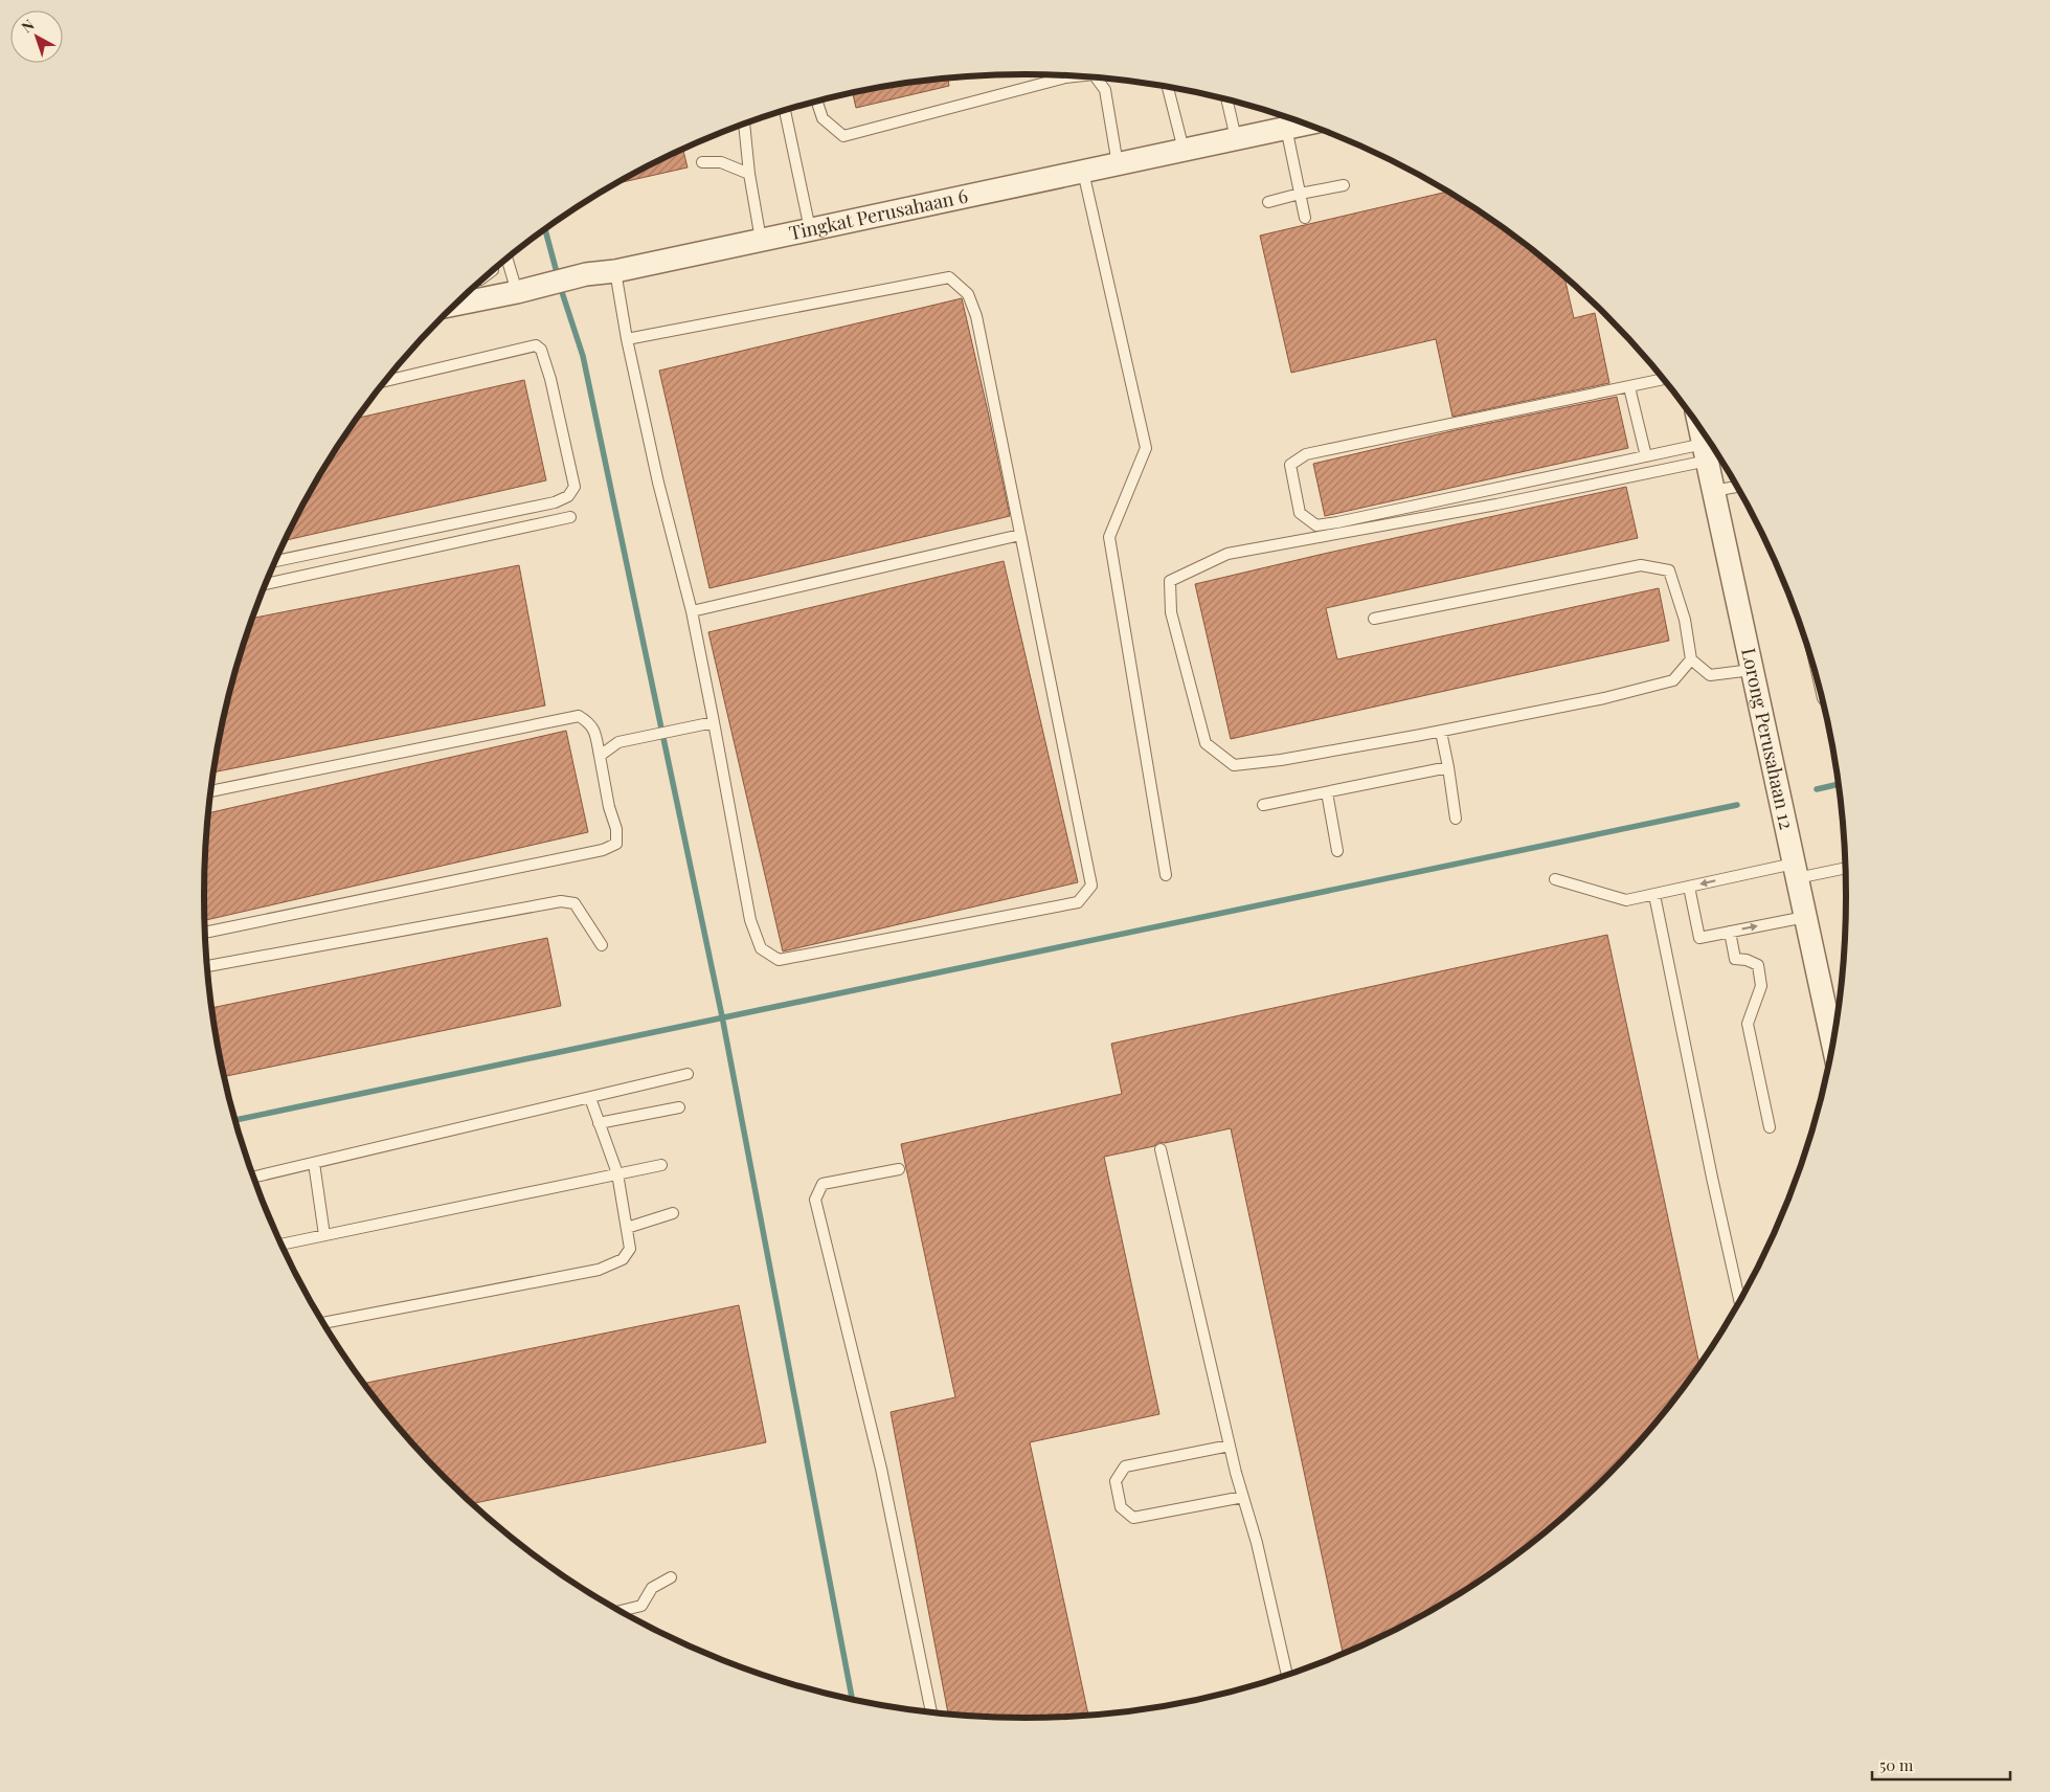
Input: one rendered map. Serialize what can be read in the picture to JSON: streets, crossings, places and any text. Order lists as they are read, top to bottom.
{
  "streets": {
    "street": ["Tingkat Perusahaan 6", "Lorong Perusahaan 12"]
  },
  "scale_bar": "50 m",
  "north": "top left"
}
